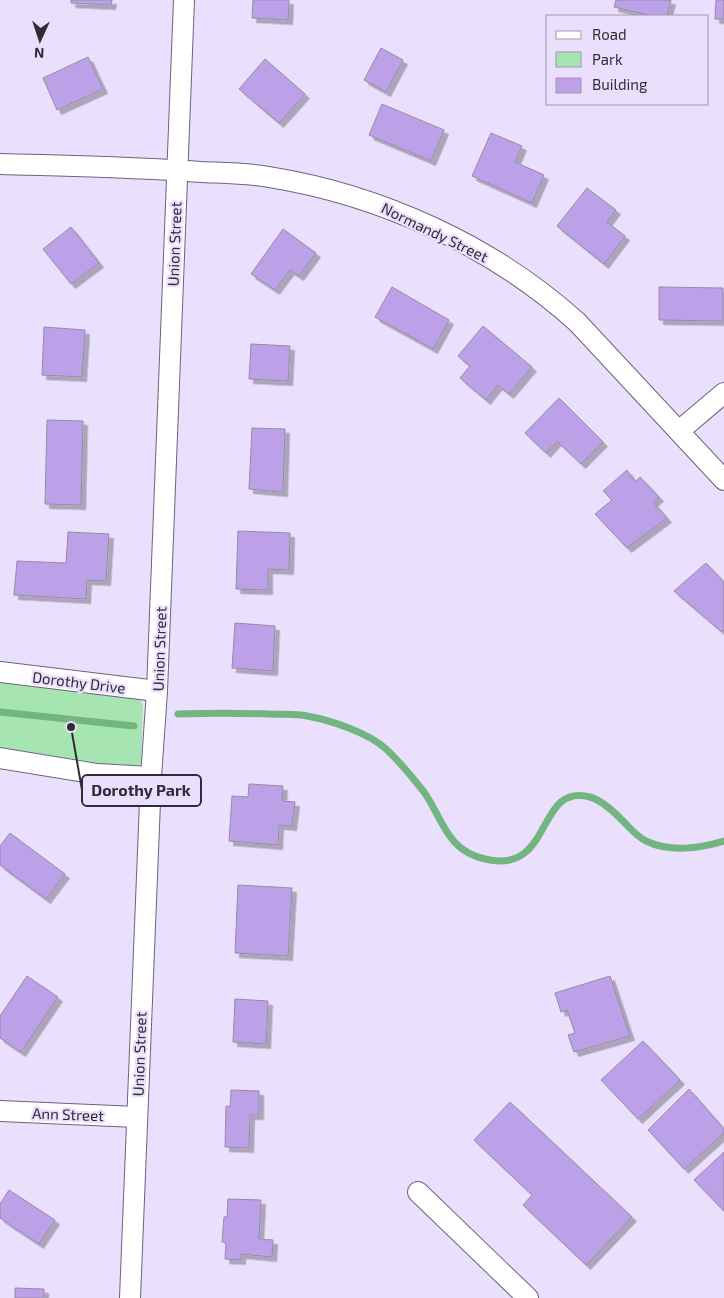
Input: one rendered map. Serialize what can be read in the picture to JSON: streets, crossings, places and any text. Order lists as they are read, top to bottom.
{
  "streets": {
    "street": [
      "Normandy Street",
      "Union Street",
      "Dorothy Drive",
      "Ann Street"
    ]
  },
  "crossings": [
    ["Normandy Street", "Union Street"],
    ["Union Street", "Dorothy Drive"],
    ["Union Street", "Ann Street"]
  ],
  "places": ["Dorothy Park"],
  "legend": ["Road", "Park", "Building"],
  "north": "bottom"
}
